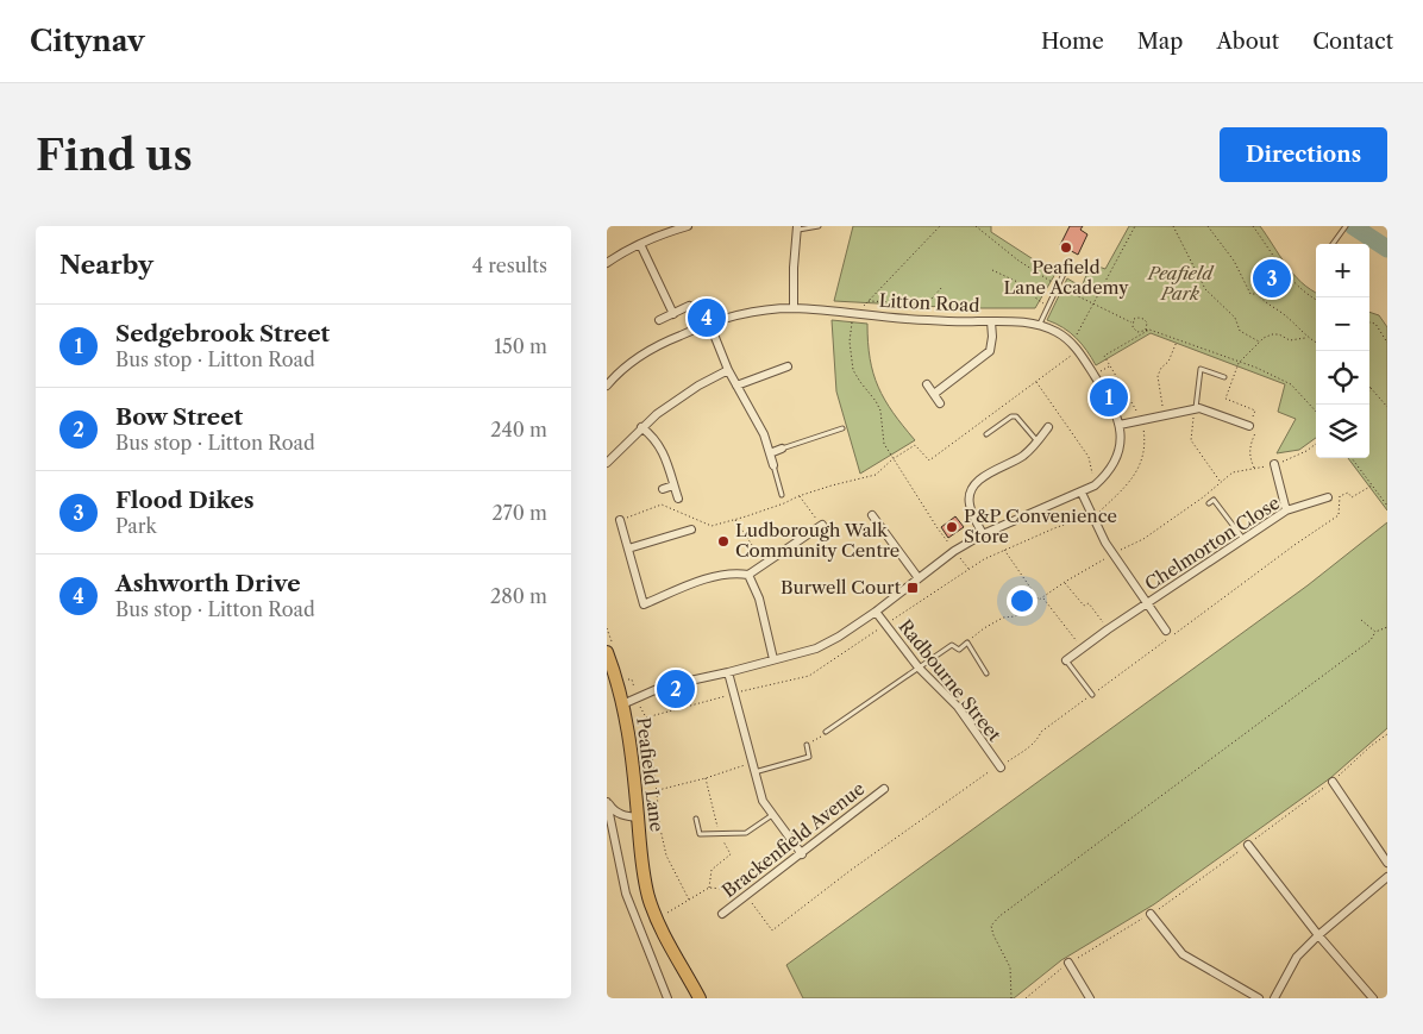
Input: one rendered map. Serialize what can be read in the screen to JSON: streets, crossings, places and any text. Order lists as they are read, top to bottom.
{
  "streets": {
    "main road": ["Peafield Lane"],
    "street": [
      "Litton Road",
      "Chelmorton Close",
      "Radbourne Street",
      "Brackenfield Avenue"
    ]
  },
  "crossings": [
    ["Litton Road", "Radbourne Street"],
    ["Litton Road", "Peafield Lane"]
  ],
  "parks": ["Peafield Park"],
  "places": {
    "other": ["Peafield Lane Academy", "P&P Convenience Store", "Ludborough Walk Community Centre"],
    "transit": ["Burwell Court"]
  },
  "page": {
    "header": "Citynav",
    "nav": [
      "Home",
      "Map",
      "About",
      "Contact"
    ],
    "buttons": "Directions",
    "title": "Find us",
    "heading": ["Nearby", "4 results"],
    "map_buttons": ["+", "−"],
    "pins": [
      "3",
      "4",
      "1",
      "2"
    ],
    "list": [
      {
        "mark": "1",
        "name": "Sedgebrook Street",
        "note": "Bus stop · Litton Road",
        "value": "150 m"
      },
      {
        "mark": "2",
        "name": "Bow Street",
        "note": "Bus stop · Litton Road",
        "value": "240 m"
      },
      {
        "mark": "3",
        "name": "Flood Dikes",
        "note": "Park",
        "value": "270 m"
      },
      {
        "mark": "4",
        "name": "Ashworth Drive",
        "note": "Bus stop · Litton Road",
        "value": "280 m"
      }
    ]
  }
}
